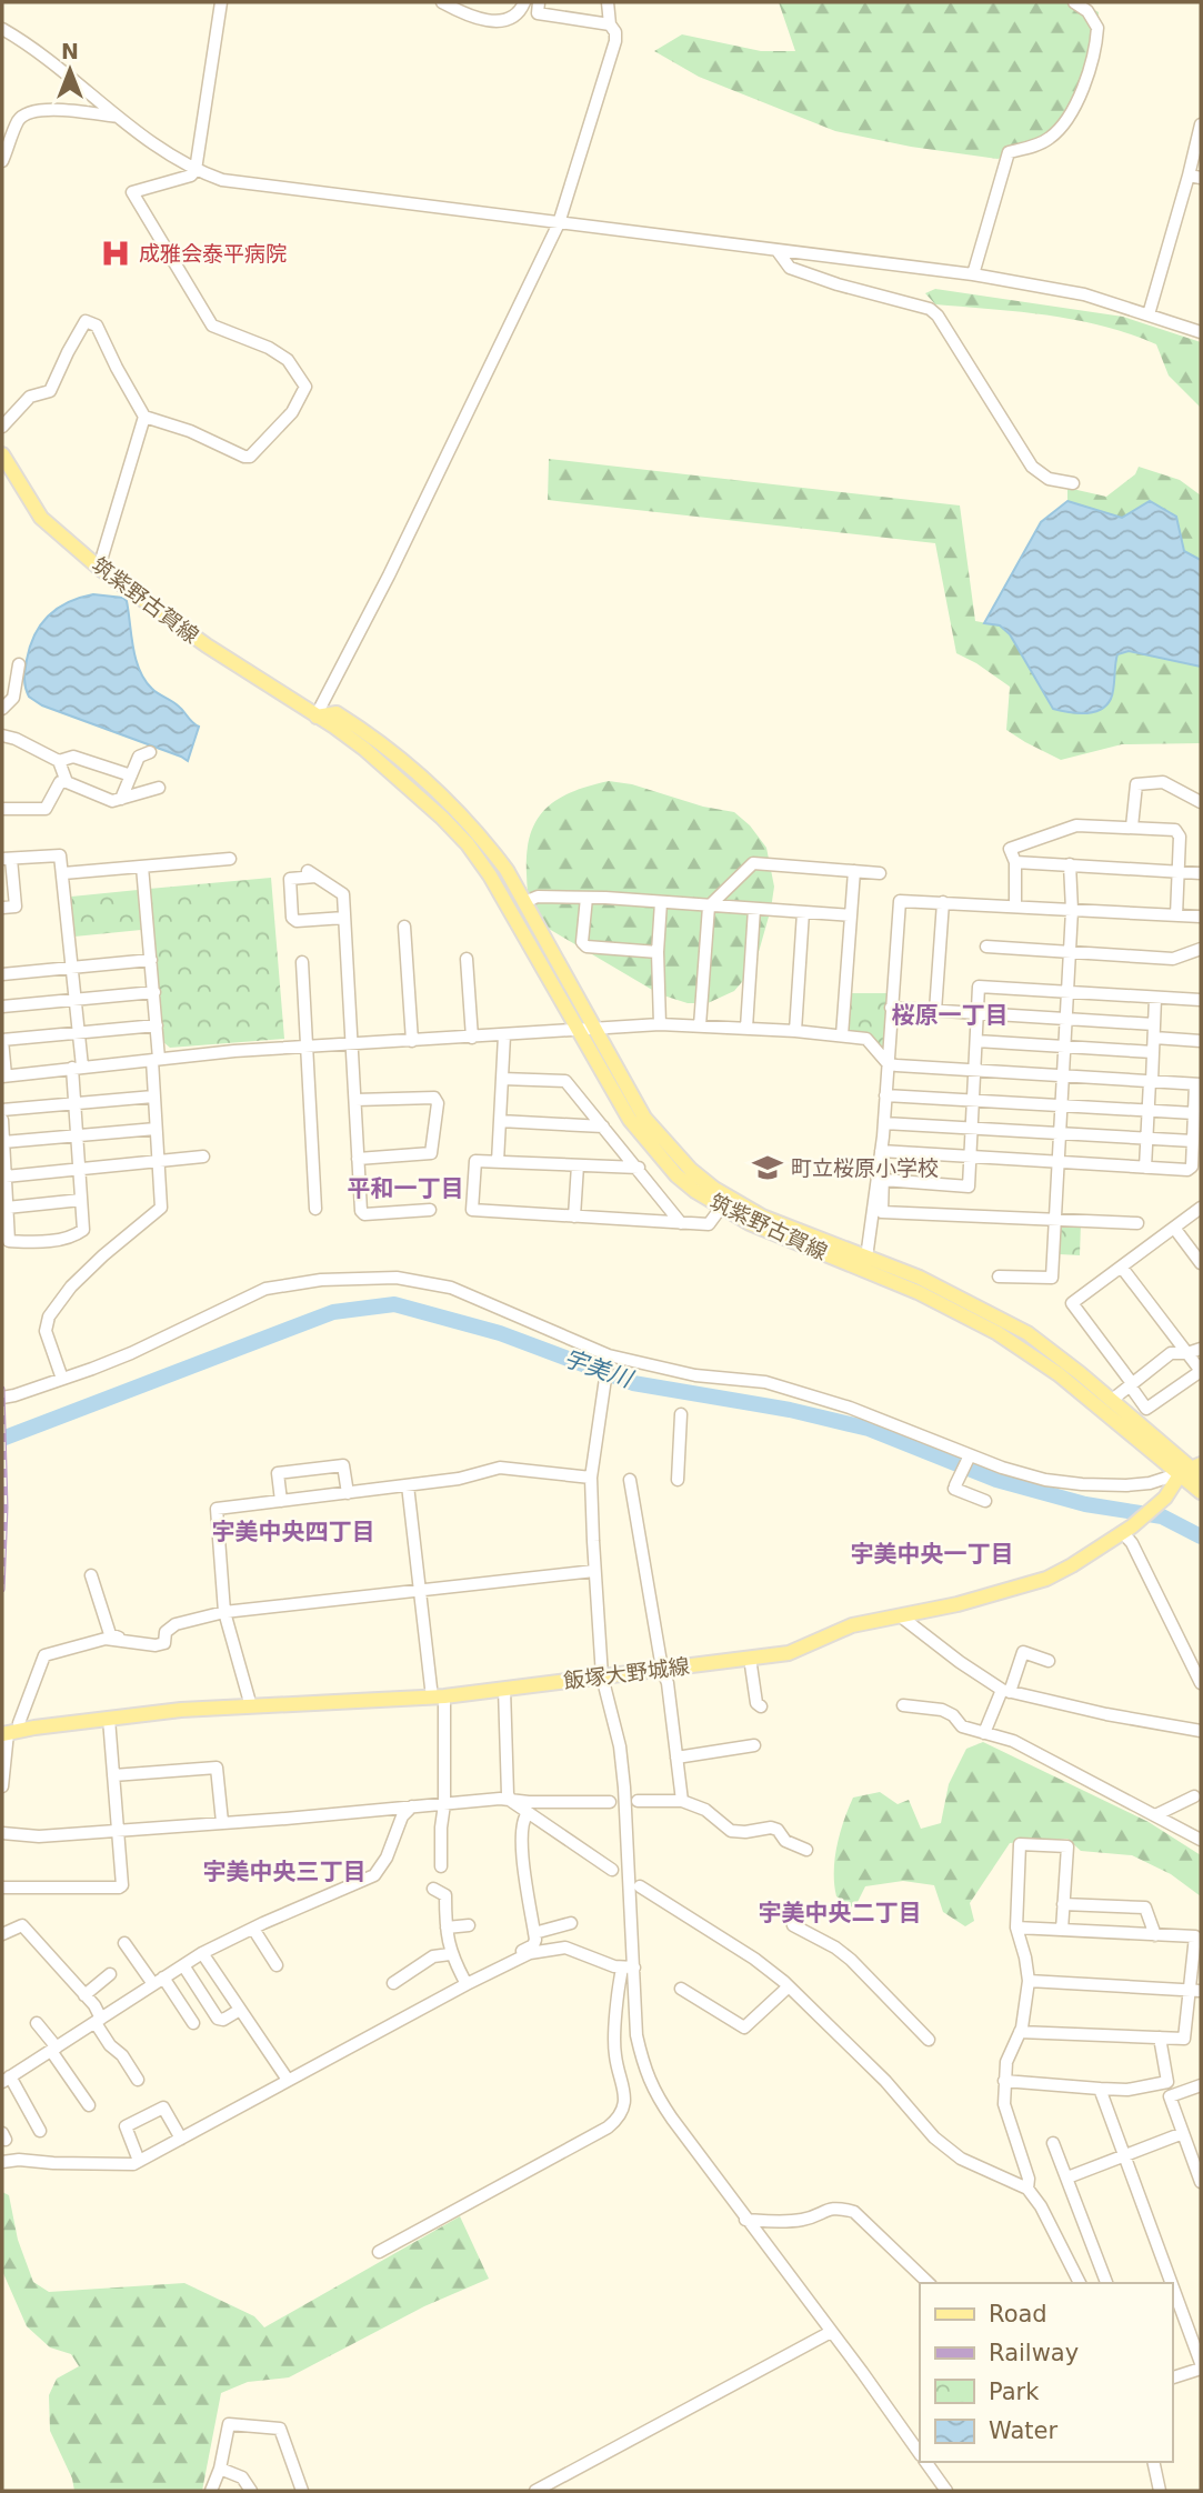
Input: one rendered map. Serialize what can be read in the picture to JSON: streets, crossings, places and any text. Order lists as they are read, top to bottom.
{
  "streets": {
    "main road": ["筑紫野古賀線", "飯塚大野城線"]
  },
  "crossings": [
    ["筑紫野古賀線", "飯塚大野城線"]
  ],
  "districts": [
    "桜原一丁目",
    "平和一丁目",
    "宇美中央四丁目",
    "宇美中央一丁目",
    "宇美中央三丁目",
    "宇美中央二丁目"
  ],
  "water": ["宇美川"],
  "places": {
    "hospital": ["成雅会泰平病院"],
    "school or university": ["町立桜原小学校"]
  },
  "legend": [
    "Road",
    "Railway",
    "Park",
    "Water"
  ],
  "north": "top"
}
